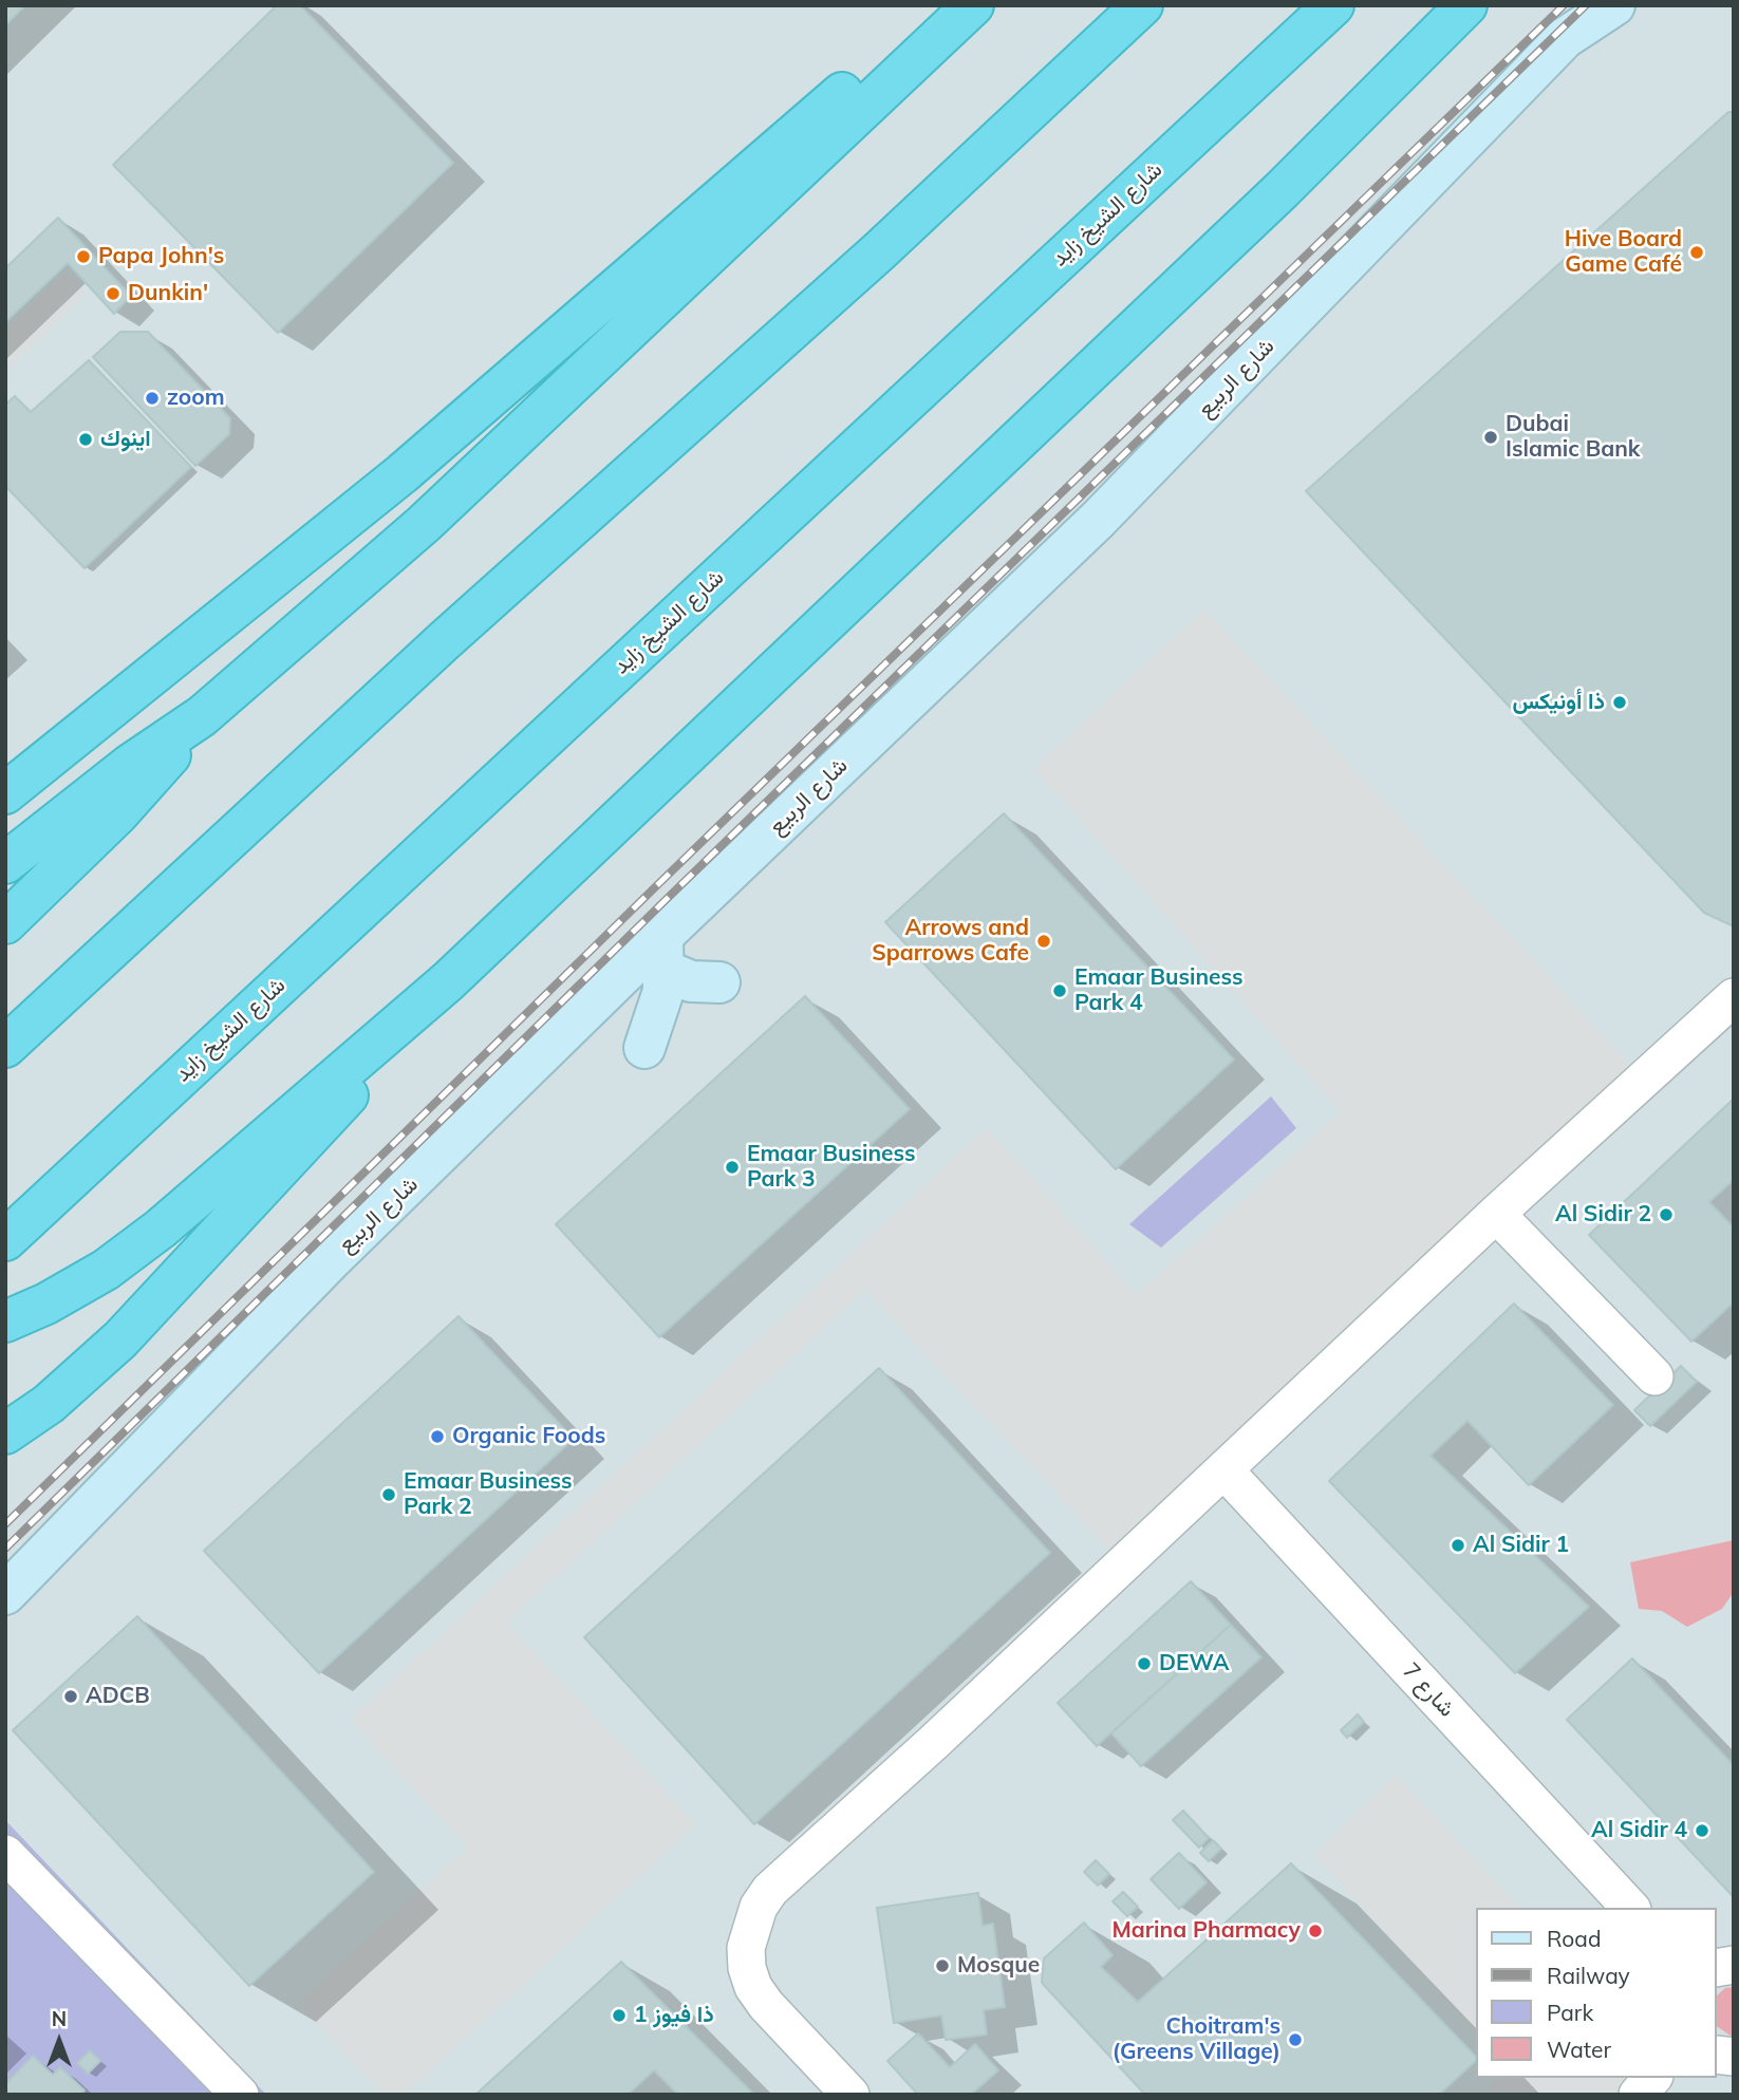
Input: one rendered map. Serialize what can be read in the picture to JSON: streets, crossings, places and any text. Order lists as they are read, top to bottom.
{
  "streets": {
    "highway": ["شارع الشيخ زايد"],
    "main road": ["شارع الربيع"],
    "street": ["شارع 7"]
  },
  "places": [
    "Hive Board Game Café",
    "Papa John's",
    "Dunkin'",
    "zoom",
    "Dubai Islamic Bank",
    "اينوك",
    "ذا أونيكس",
    "Arrows and Sparrows Cafe",
    "Emaar Business Park 4",
    "Emaar Business Park 3",
    "Al Sidir 2",
    "Organic Foods",
    "Emaar Business Park 2",
    "Al Sidir 1",
    "DEWA",
    "ADCB",
    "Al Sidir 4",
    "Marina Pharmacy",
    "Mosque",
    "ذا فيوز 1",
    "Choitram's (Greens Village)"
  ],
  "legend": [
    "Road",
    "Railway",
    "Park",
    "Water"
  ],
  "north": "top"
}
